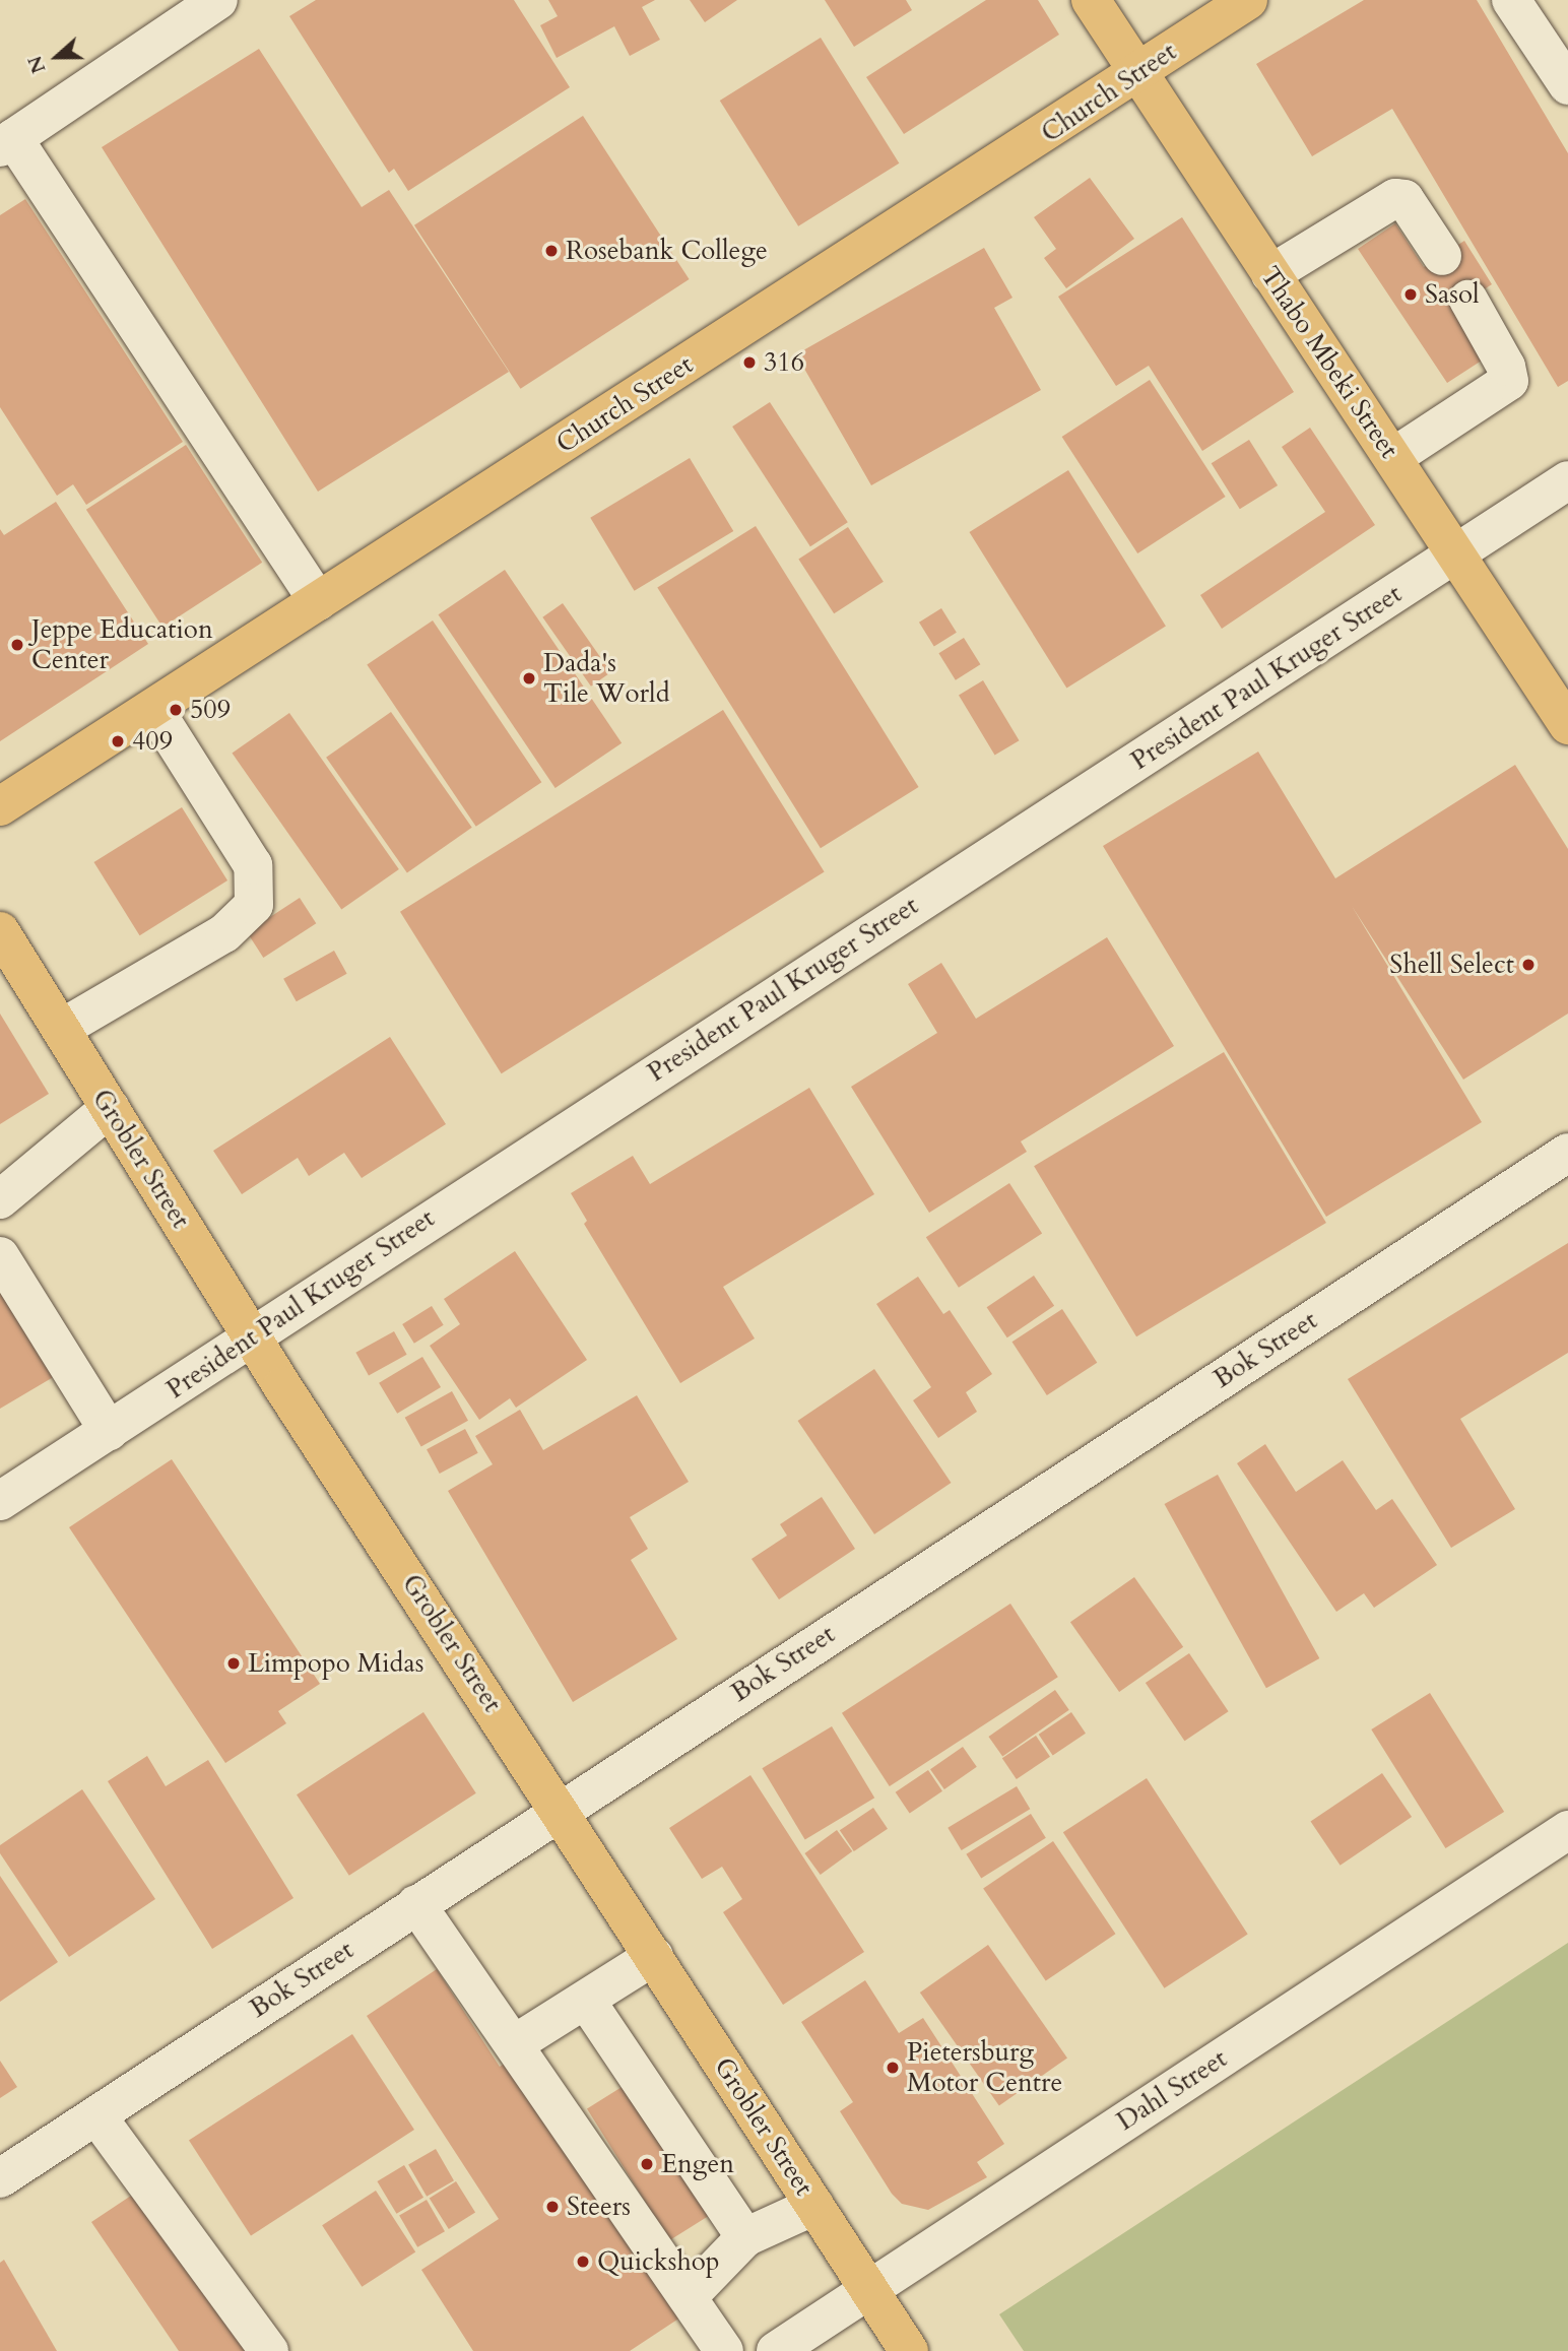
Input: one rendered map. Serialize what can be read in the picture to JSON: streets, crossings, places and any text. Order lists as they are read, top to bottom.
{
  "streets": {
    "main road": ["Church Street", "Thabo Mbeki Street", "Grobler Street"],
    "street": ["President Paul Kruger Street", "Bok Street", "Dahl Street"]
  },
  "crossings": [
    ["Church Street", "Thabo Mbeki Street"],
    ["Thabo Mbeki Street", "President Paul Kruger Street"],
    ["President Paul Kruger Street", "Grobler Street"],
    ["Grobler Street", "Bok Street"],
    ["Grobler Street", "Dahl Street"]
  ],
  "places": [
    "Rosebank College",
    "Sasol",
    "316",
    "Jeppe Education Center",
    "Dada's Tile World",
    "509",
    "409",
    "Shell Select",
    "Limpopo Midas",
    "Pietersburg Motor Centre",
    "Engen",
    "Steers",
    "Quickshop"
  ],
  "north": "left"
}
